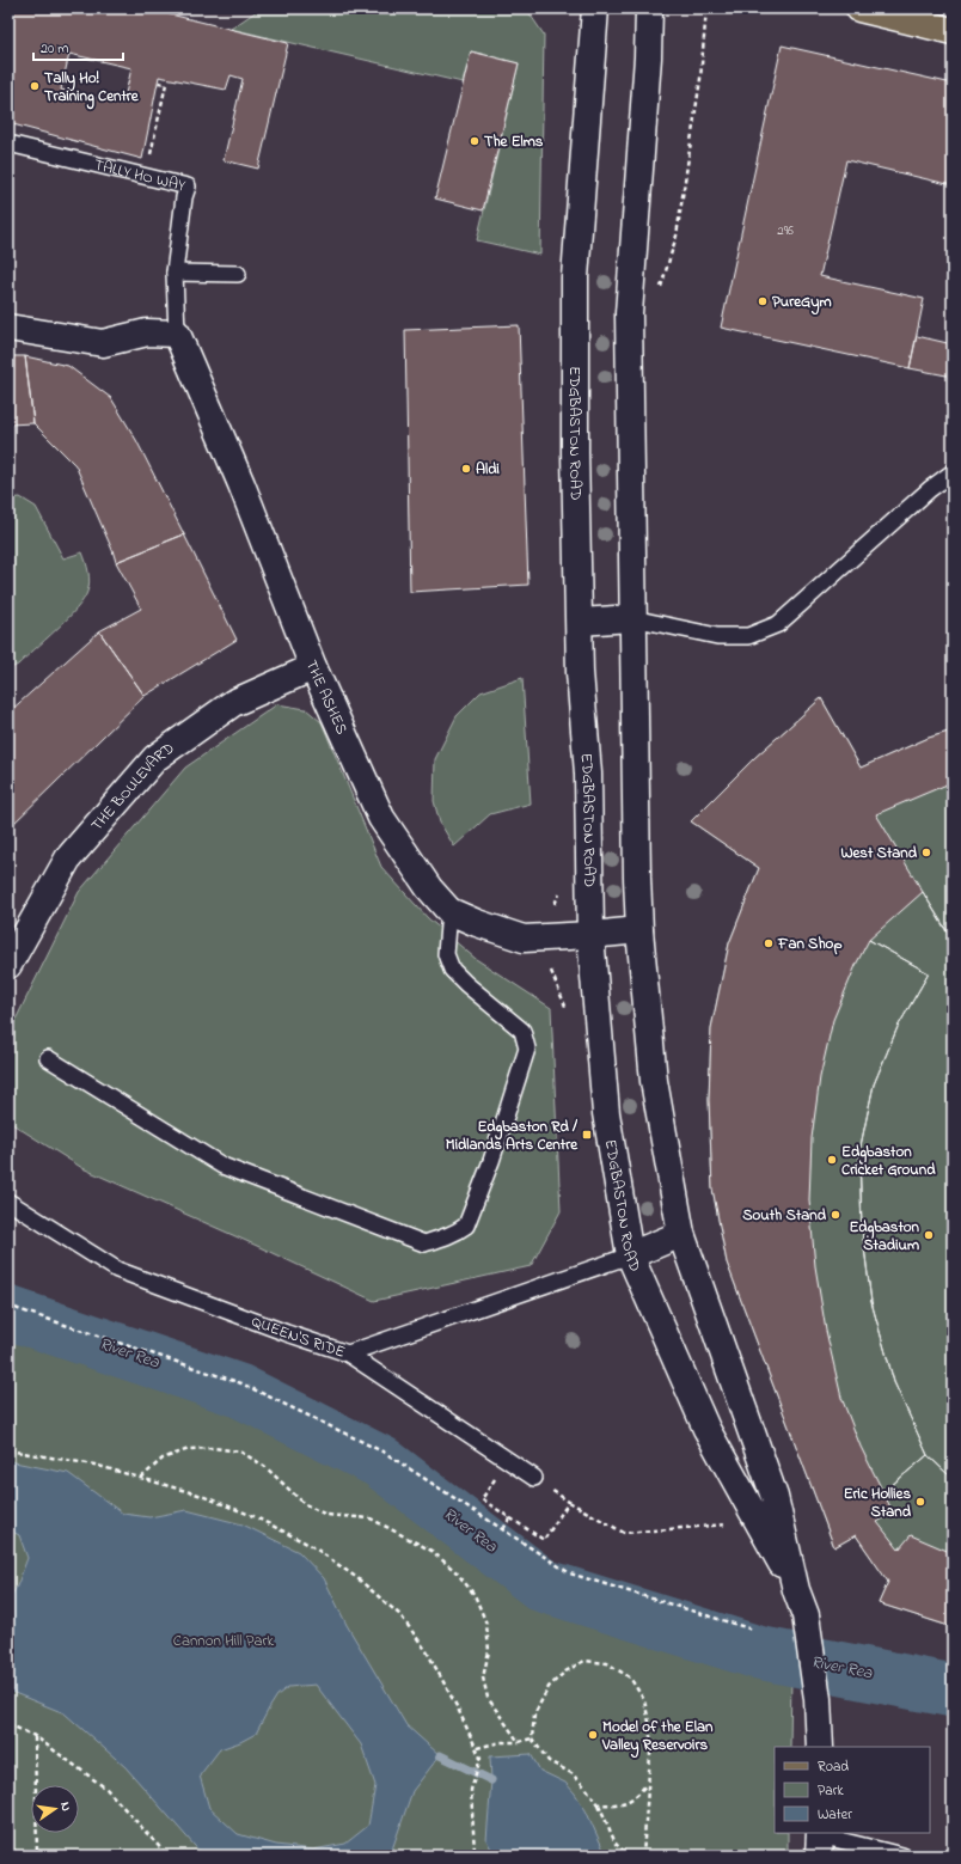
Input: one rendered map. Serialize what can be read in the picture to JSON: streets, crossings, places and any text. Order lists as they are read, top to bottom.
{
  "streets": {
    "main road": ["EDGBASTON ROAD", "THE ASHES", "THE BOULEVARD"],
    "lane": ["TALLY HO WAY", "QUEEN'S RIDE"]
  },
  "crossings": [
    ["EDGBASTON ROAD", "THE ASHES"],
    ["EDGBASTON ROAD", "QUEEN'S RIDE"],
    ["THE ASHES", "THE BOULEVARD"]
  ],
  "water": ["River Rea"],
  "parks": ["Cannon Hill Park"],
  "places": {
    "other": [
      "Tally Ho! Training Centre",
      "The Elms",
      "PureGym",
      "Aldi",
      "West Stand",
      "Fan Shop",
      "Edgbaston Cricket Ground",
      "South Stand",
      "Edgbaston Stadium",
      "Eric Hollies Stand",
      "Model of the Elan Valley Reservoirs"
    ],
    "transit": ["Edgbaston Rd / Midlands Arts Centre"]
  },
  "house_numbers": ["296"],
  "legend": ["Road", "Park", "Water"],
  "scale_bar": "20 m",
  "north": "right"
}
